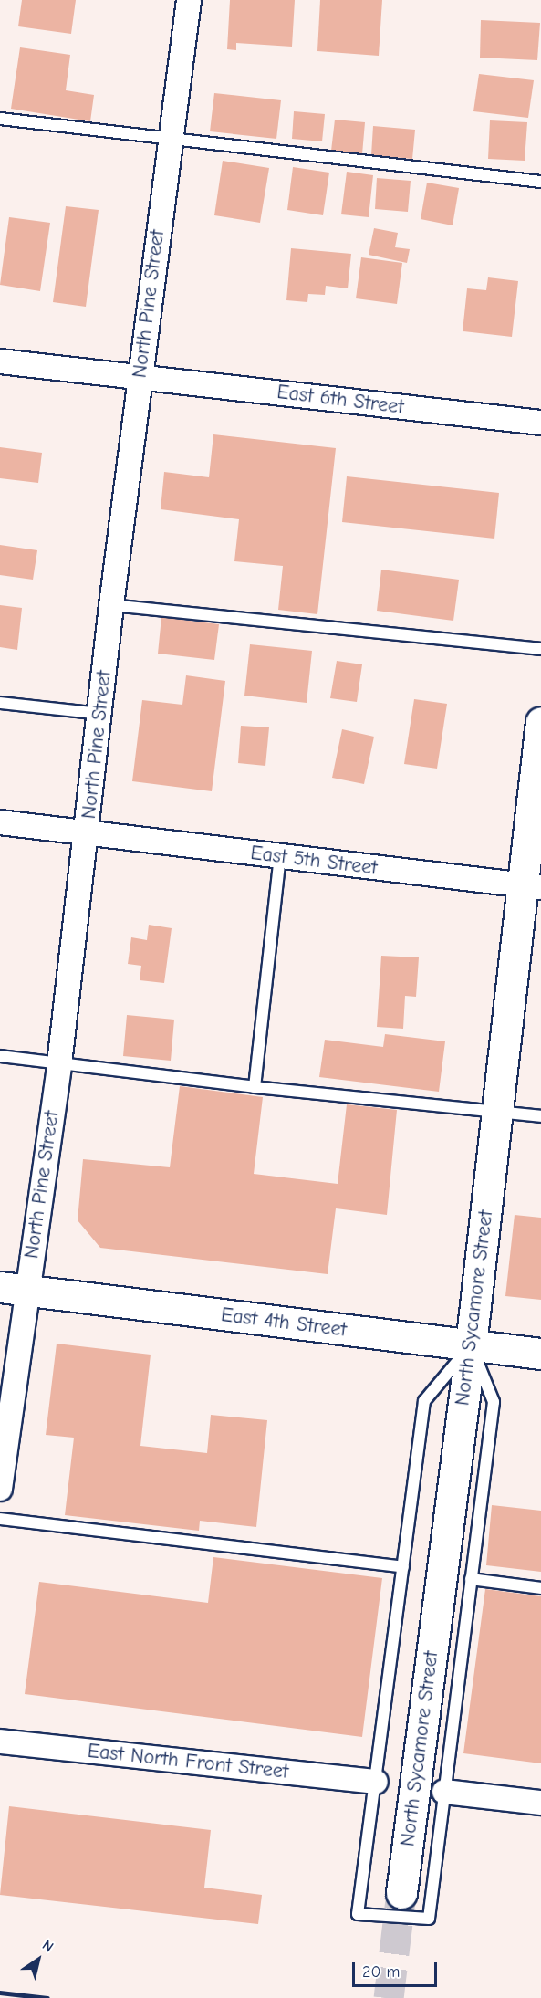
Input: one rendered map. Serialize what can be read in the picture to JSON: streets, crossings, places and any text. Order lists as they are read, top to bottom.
{
  "streets": {
    "main road": ["North Sycamore Street", "East 4th Street"],
    "street": [
      "North Pine Street",
      "East 6th Street",
      "East 5th Street",
      "East North Front Street"
    ]
  },
  "crossings": [
    ["North Pine Street", "East 6th Street"],
    ["North Pine Street", "East 5th Street"],
    ["North Pine Street", "East 4th Street"],
    ["East 5th Street", "North Sycamore Street"],
    ["North Sycamore Street", "East 4th Street"]
  ],
  "scale_bar": "20 m",
  "north": "top right"
}
